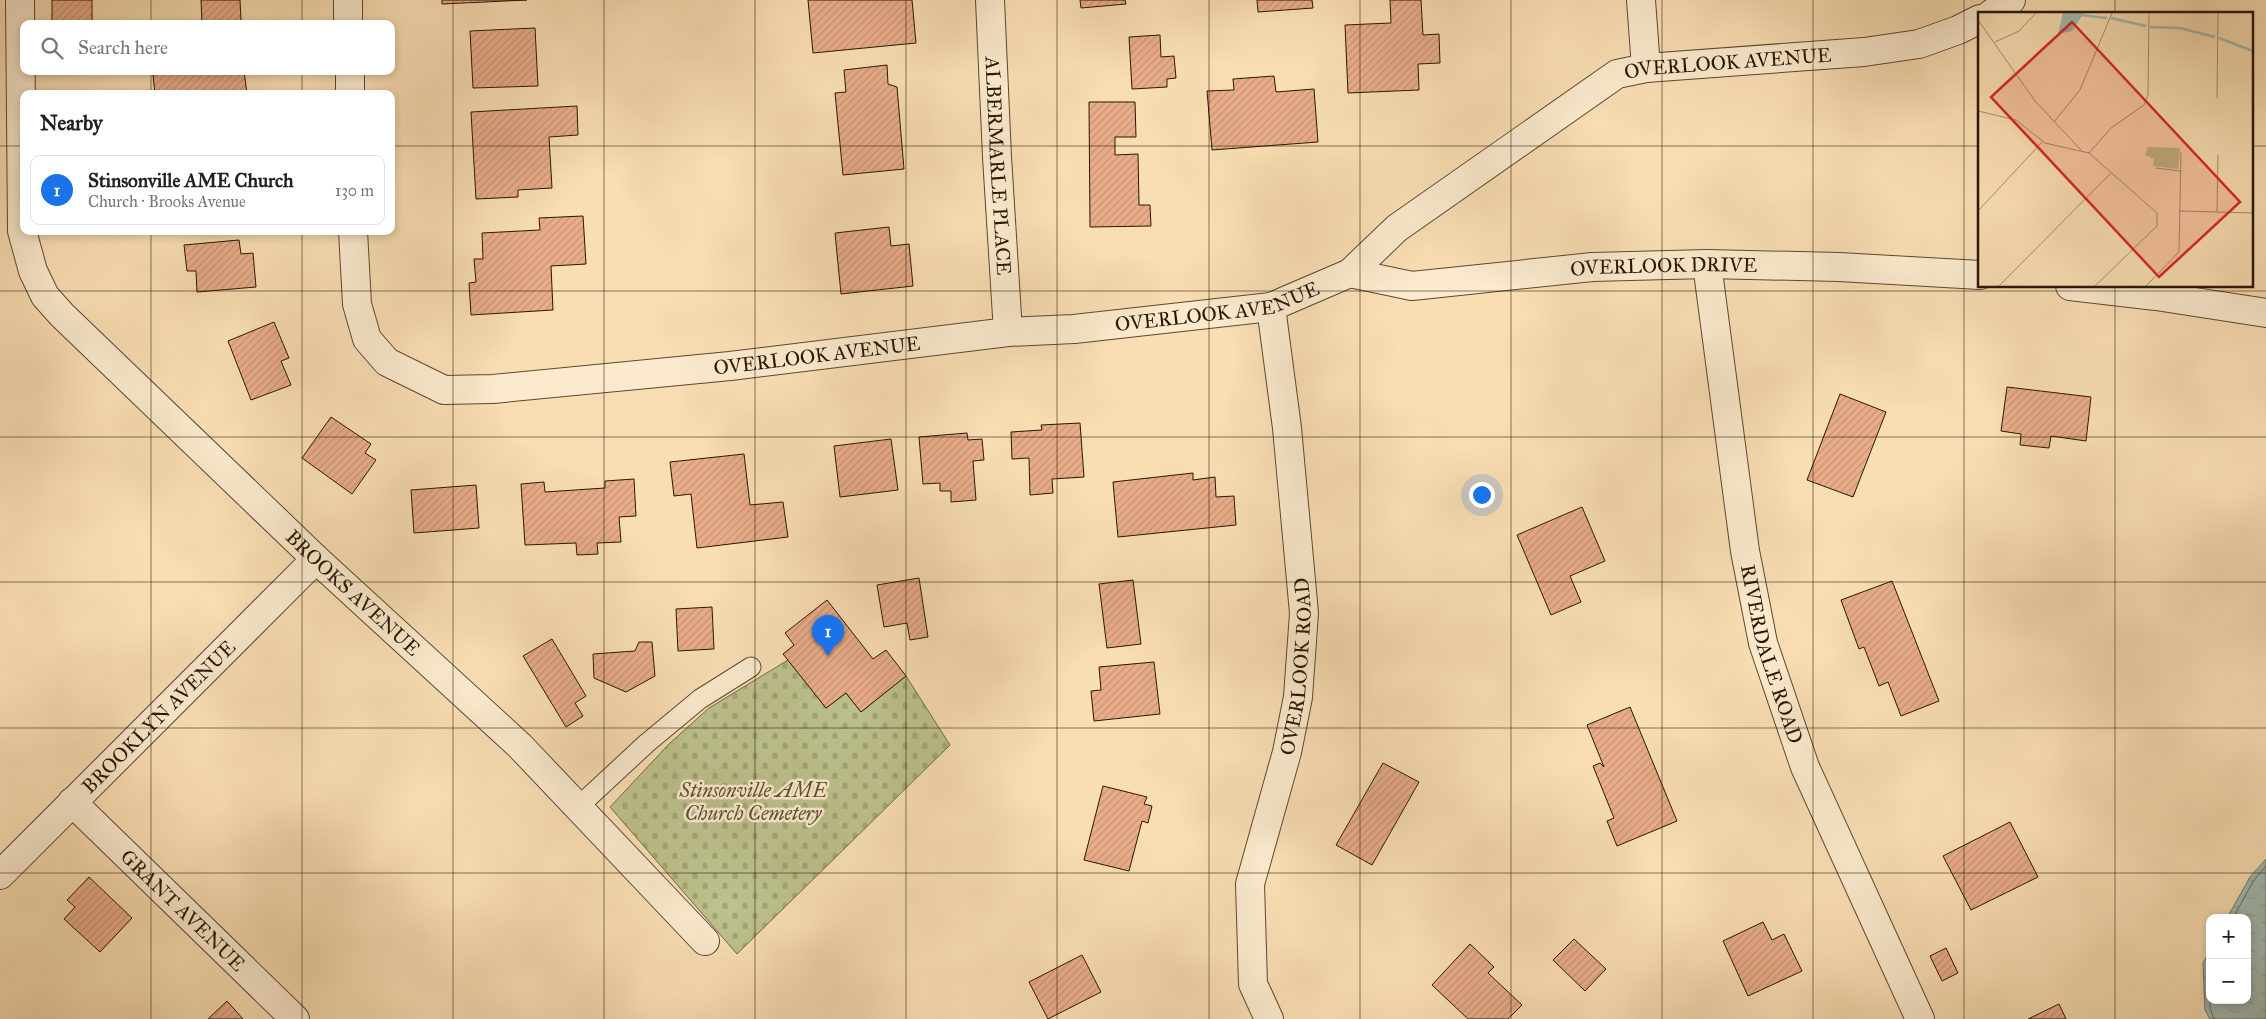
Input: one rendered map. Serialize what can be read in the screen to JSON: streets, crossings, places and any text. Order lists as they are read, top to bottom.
{
  "streets": {
    "street": [
      "OVERLOOK AVENUE",
      "ALBERMARLE PLACE",
      "OVERLOOK DRIVE",
      "BROOKS AVENUE",
      "RIVERDALE ROAD",
      "OVERLOOK ROAD",
      "BROOKLYN AVENUE",
      "GRANT AVENUE"
    ]
  },
  "crossings": [
    ["OVERLOOK AVENUE", "ALBERMARLE PLACE"],
    ["OVERLOOK AVENUE", "OVERLOOK DRIVE"],
    ["OVERLOOK AVENUE", "OVERLOOK ROAD"],
    ["OVERLOOK DRIVE", "RIVERDALE ROAD"],
    ["BROOKS AVENUE", "BROOKLYN AVENUE"],
    ["BROOKLYN AVENUE", "GRANT AVENUE"]
  ],
  "parks": ["Stinsonville AME Church Cemetery"],
  "page": {
    "search": "Search here",
    "heading": "Nearby",
    "list": [
      {
        "mark": "1",
        "name": "Stinsonville AME Church",
        "note": "Church · Brooks Avenue",
        "value": "130 m"
      }
    ],
    "pins": "1",
    "map_buttons": ["+", "−"]
  }
}
